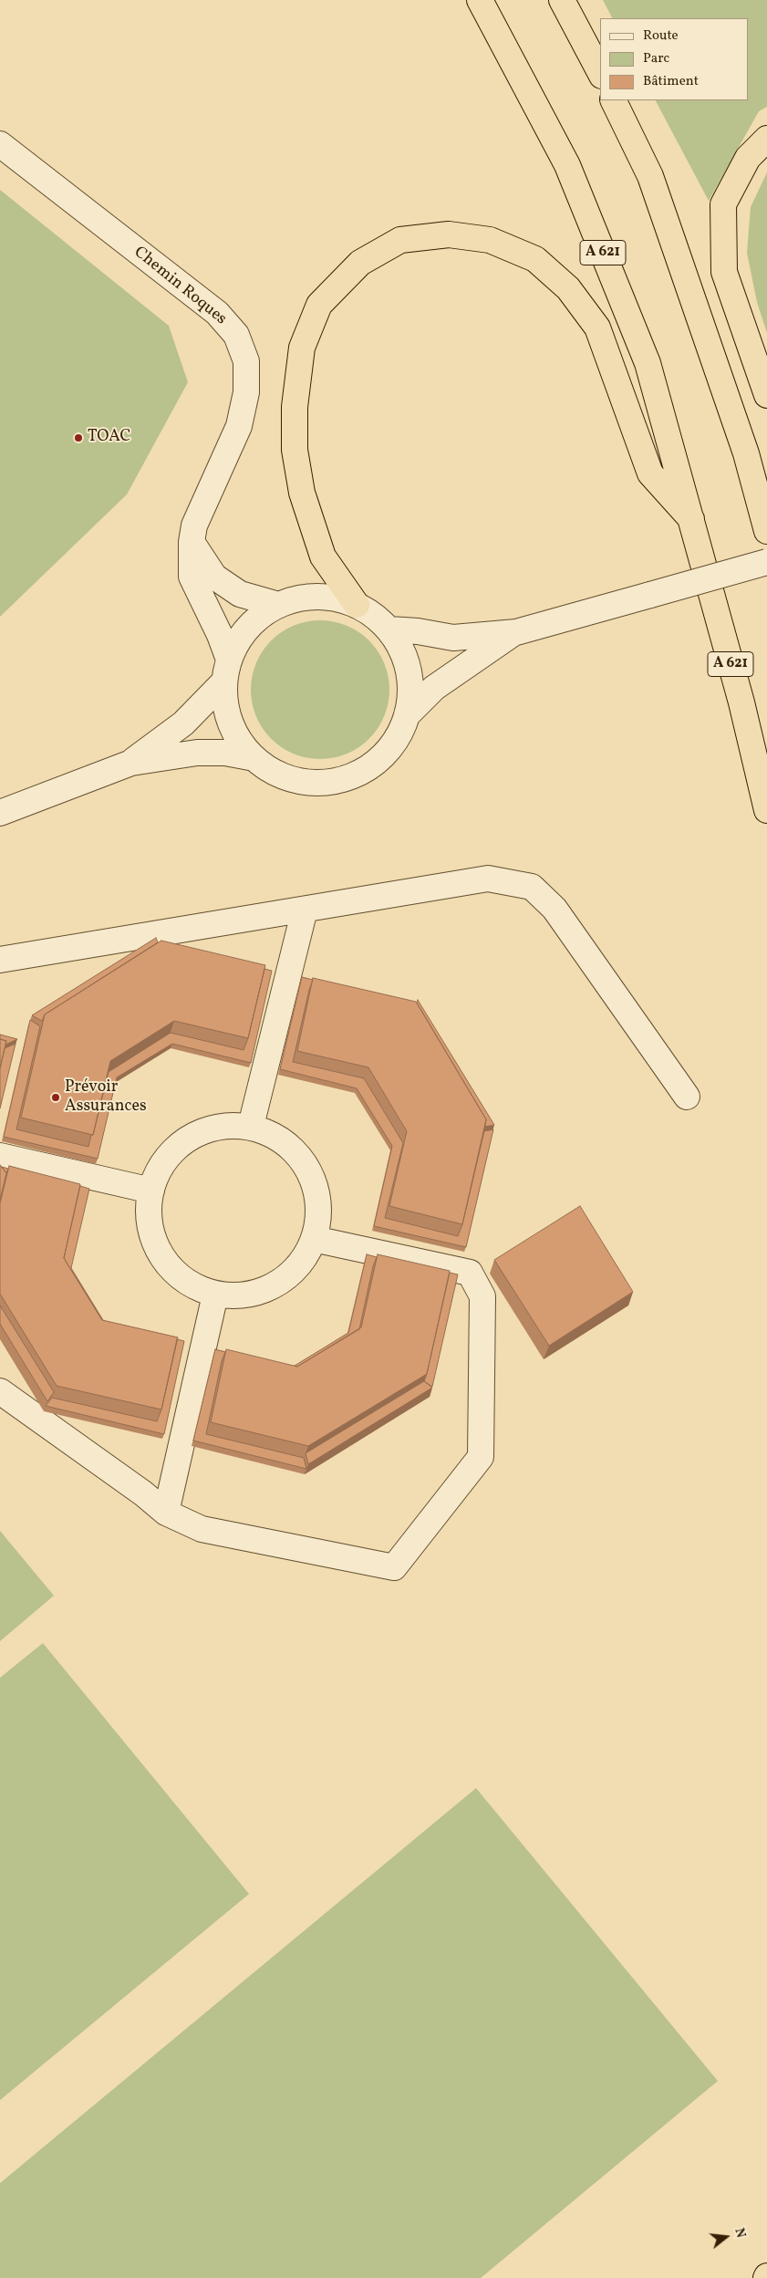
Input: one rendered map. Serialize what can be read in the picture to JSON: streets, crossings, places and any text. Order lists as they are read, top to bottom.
{
  "streets": {
    "highway": ["A 621"],
    "street": ["Chemin Roques"]
  },
  "places": ["TOAC", "Prévoir Assurances"],
  "legend": ["Route", "Parc", "Bâtiment"],
  "north": "right"
}
